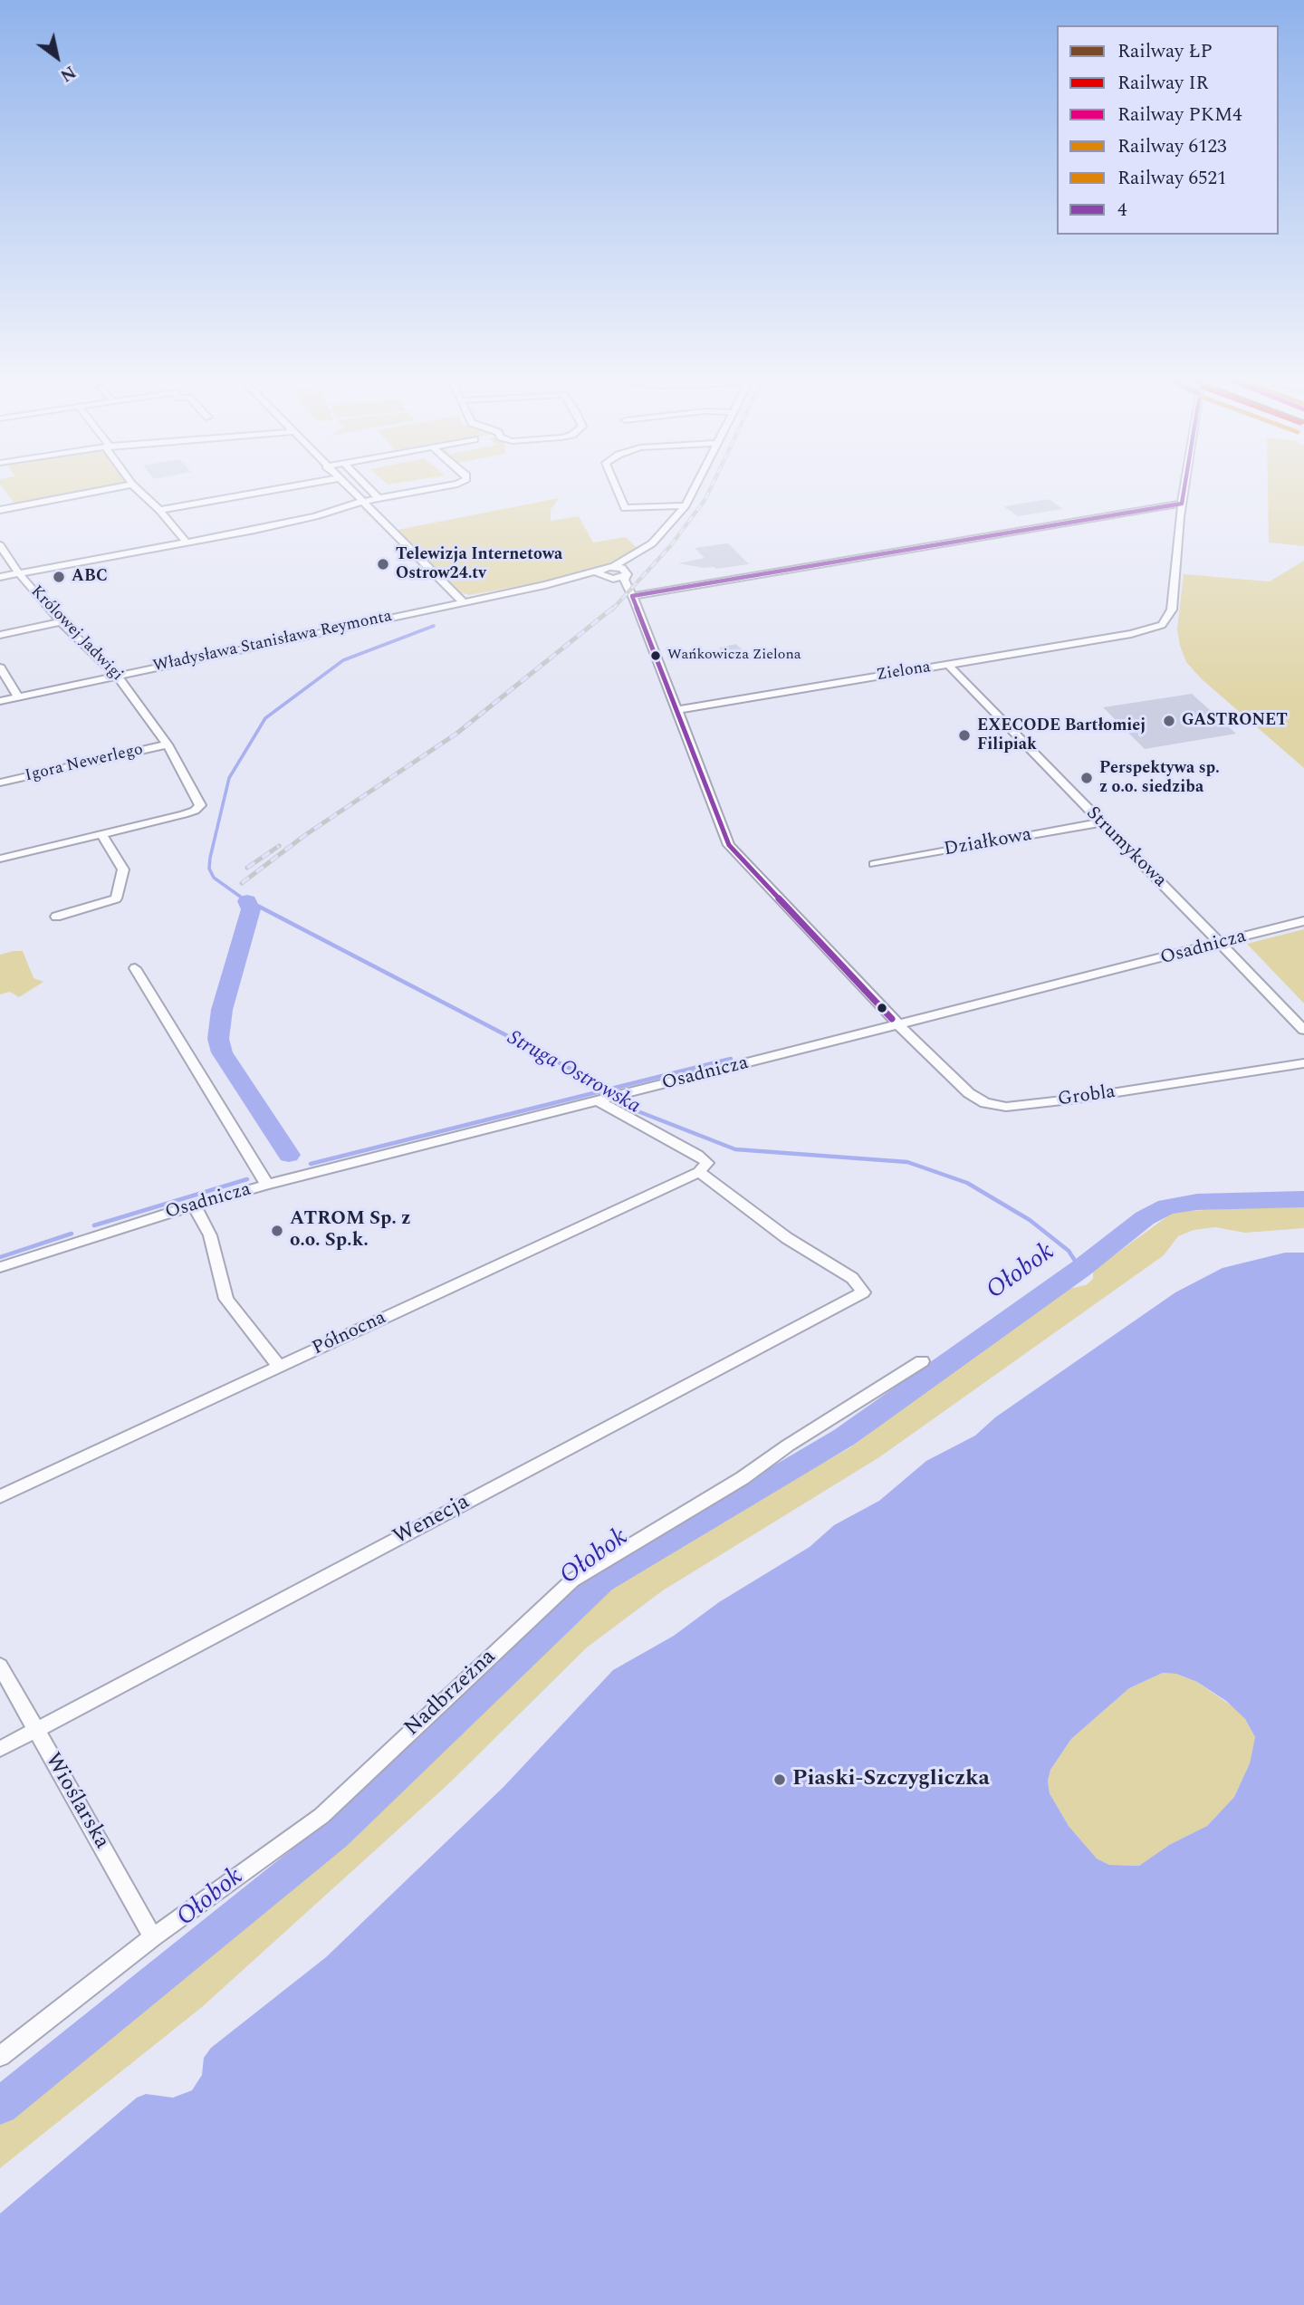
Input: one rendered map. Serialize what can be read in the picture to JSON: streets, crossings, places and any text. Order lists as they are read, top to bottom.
{
  "streets": {
    "street": [
      "Królowej Jadwigi",
      "Władysława Stanisława Reymonta",
      "Zielona",
      "Igora Newerlego",
      "Działkowa",
      "Strumykowa",
      "Osadnicza",
      "Grobla",
      "Północna",
      "Wenecja",
      "Nadbrzeżna",
      "Wioślarska"
    ]
  },
  "crossings": [
    ["Królowej Jadwigi", "Władysława Stanisława Reymonta"],
    ["Królowej Jadwigi", "Igora Newerlego"],
    ["Zielona", "Strumykowa"],
    ["Zielona", "Grobla"],
    ["Działkowa", "Strumykowa"],
    ["Strumykowa", "Osadnicza"],
    ["Osadnicza", "Grobla"],
    ["Północna", "Wenecja"],
    ["Wenecja", "Wioślarska"],
    ["Nadbrzeżna", "Wioślarska"]
  ],
  "water": ["Struga Ostrowska", "Ołobok"],
  "places": [
    "Telewizja Internetowa Ostrow24.tv",
    "ABC",
    "Wańkowicza Zielona",
    "GASTRONET",
    "EXECODE Bartłomiej Filipiak",
    "Perspektywa sp. z o.o. siedziba",
    "ATROM Sp. z o.o. Sp.k.",
    "Piaski-Szczygliczka"
  ],
  "lines": ["transit line 4"],
  "legend": [
    "Railway ŁP",
    "Railway IR",
    "Railway PKM4",
    "Railway 6123",
    "Railway 6521",
    "4"
  ],
  "north": "bottom right"
}
